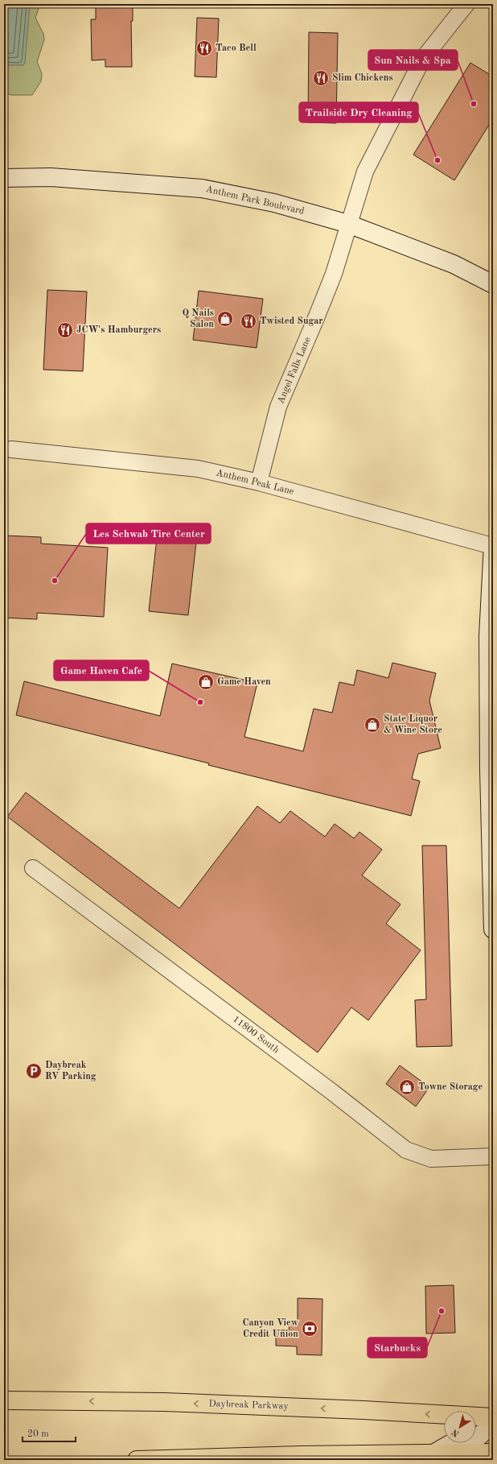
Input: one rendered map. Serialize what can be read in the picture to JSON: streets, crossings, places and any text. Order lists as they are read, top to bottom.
{
  "streets": {
    "main road": ["Anthem Park Boulevard", "Daybreak Parkway"],
    "street": ["Angel Falls Lane", "Anthem Peak Lane", "11800 South"]
  },
  "crossings": [
    ["Anthem Park Boulevard", "Angel Falls Lane"],
    ["Angel Falls Lane", "Anthem Peak Lane"]
  ],
  "places": {
    "restaurant": [
      "Taco Bell",
      "Slim Chickens",
      "Twisted Sugar",
      "JCW's Hamburgers"
    ],
    "other": [
      "Sun Nails & Spa",
      "Trailside Dry Cleaning",
      "Les Schwab Tire Center",
      "Game Haven Cafe",
      "Starbucks"
    ],
    "shop": [
      "Q Nails Salon",
      "Game Haven",
      "State Liquor & Wine Store",
      "Towne Storage"
    ],
    "parking": ["Daybreak RV Parking"],
    "bank": ["Canyon View Credit Union"]
  },
  "scale_bar": "20 m",
  "north": "bottom left"
}
